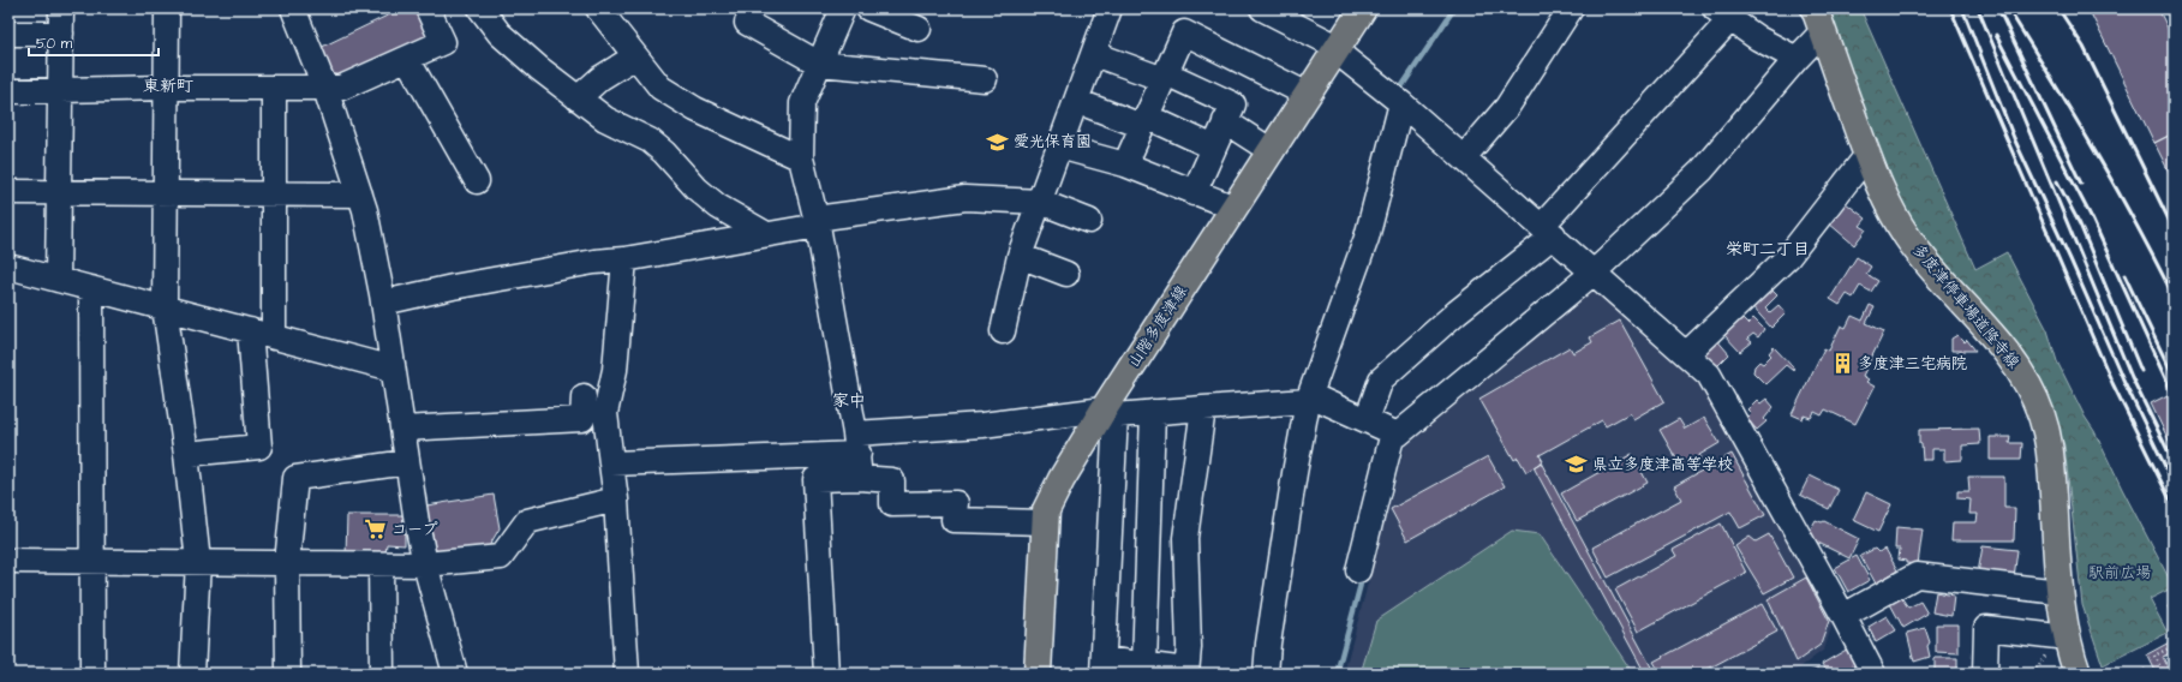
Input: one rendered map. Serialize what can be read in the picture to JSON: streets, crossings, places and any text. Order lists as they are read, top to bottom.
{
  "streets": {
    "main road": ["多度津停車場道隆寺線", "山階多度津線"]
  },
  "districts": ["東新町", "栄町二丁目", "家中"],
  "parks": ["駅前広場"],
  "places": {
    "school or university": ["愛光保育園", "県立多度津高等学校"],
    "building": ["多度津三宅病院"],
    "supermarket": ["コープ"]
  },
  "scale_bar": "50 m"
}
